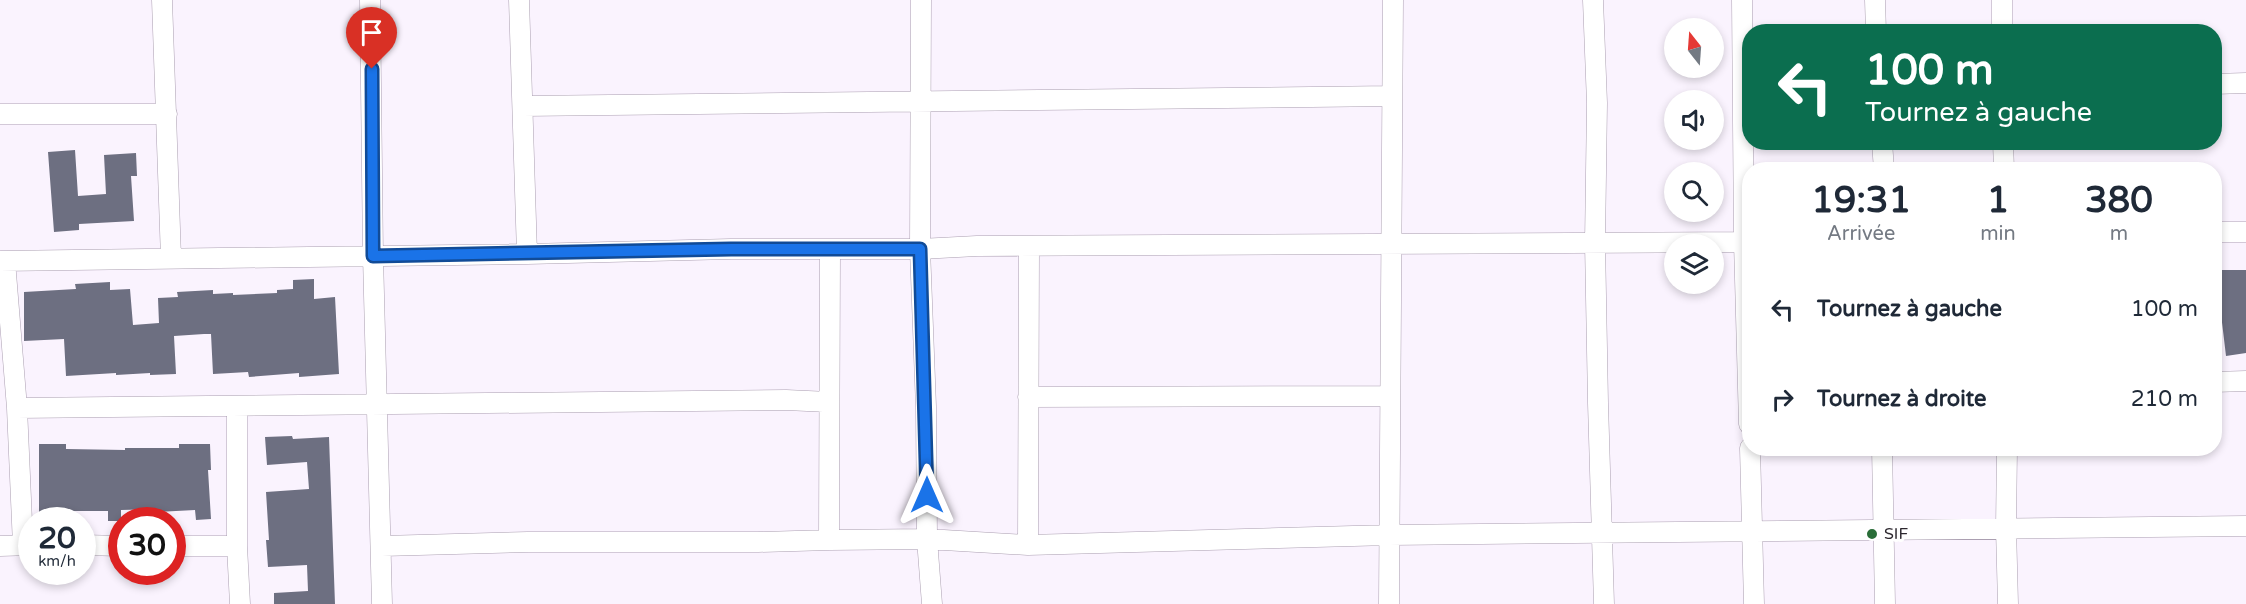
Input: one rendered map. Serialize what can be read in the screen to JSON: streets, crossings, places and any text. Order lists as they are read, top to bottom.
{
  "places": ["SIF"],
  "north": "top",
  "page": {
    "turn": ["100 m", "Tournez à gauche"],
    "eta": [
      "19:31",
      "Arrivée",
      "1",
      "min",
      "380",
      "m"
    ],
    "list": [
      {
        "name": "Tournez à gauche",
        "value": "100 m"
      },
      {
        "name": "Tournez à droite",
        "value": "210 m"
      }
    ],
    "speed": "20 km/h",
    "limit": "30"
  }
}
